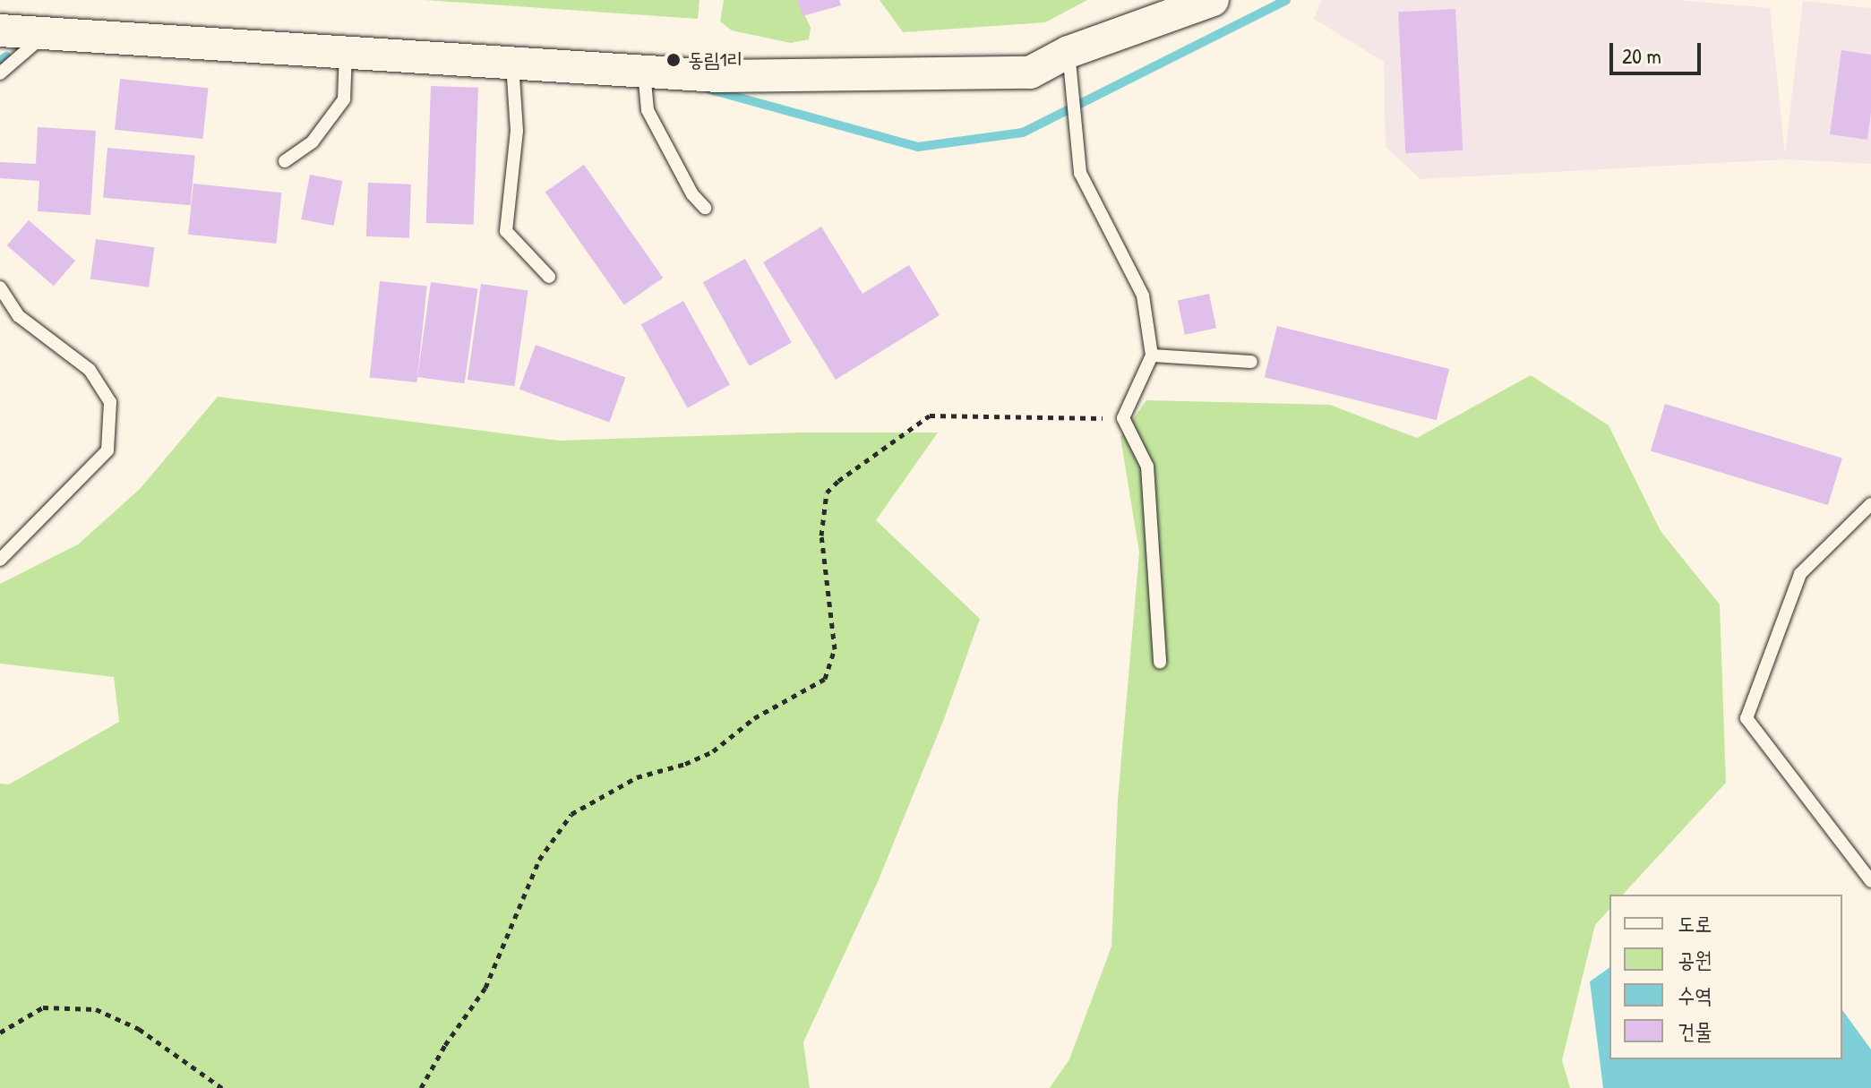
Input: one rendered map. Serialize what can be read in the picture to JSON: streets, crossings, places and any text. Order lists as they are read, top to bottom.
{
  "places": ["동림1리"],
  "legend": [
    "도로",
    "공원",
    "수역",
    "건물"
  ],
  "scale_bar": "20 m"
}
